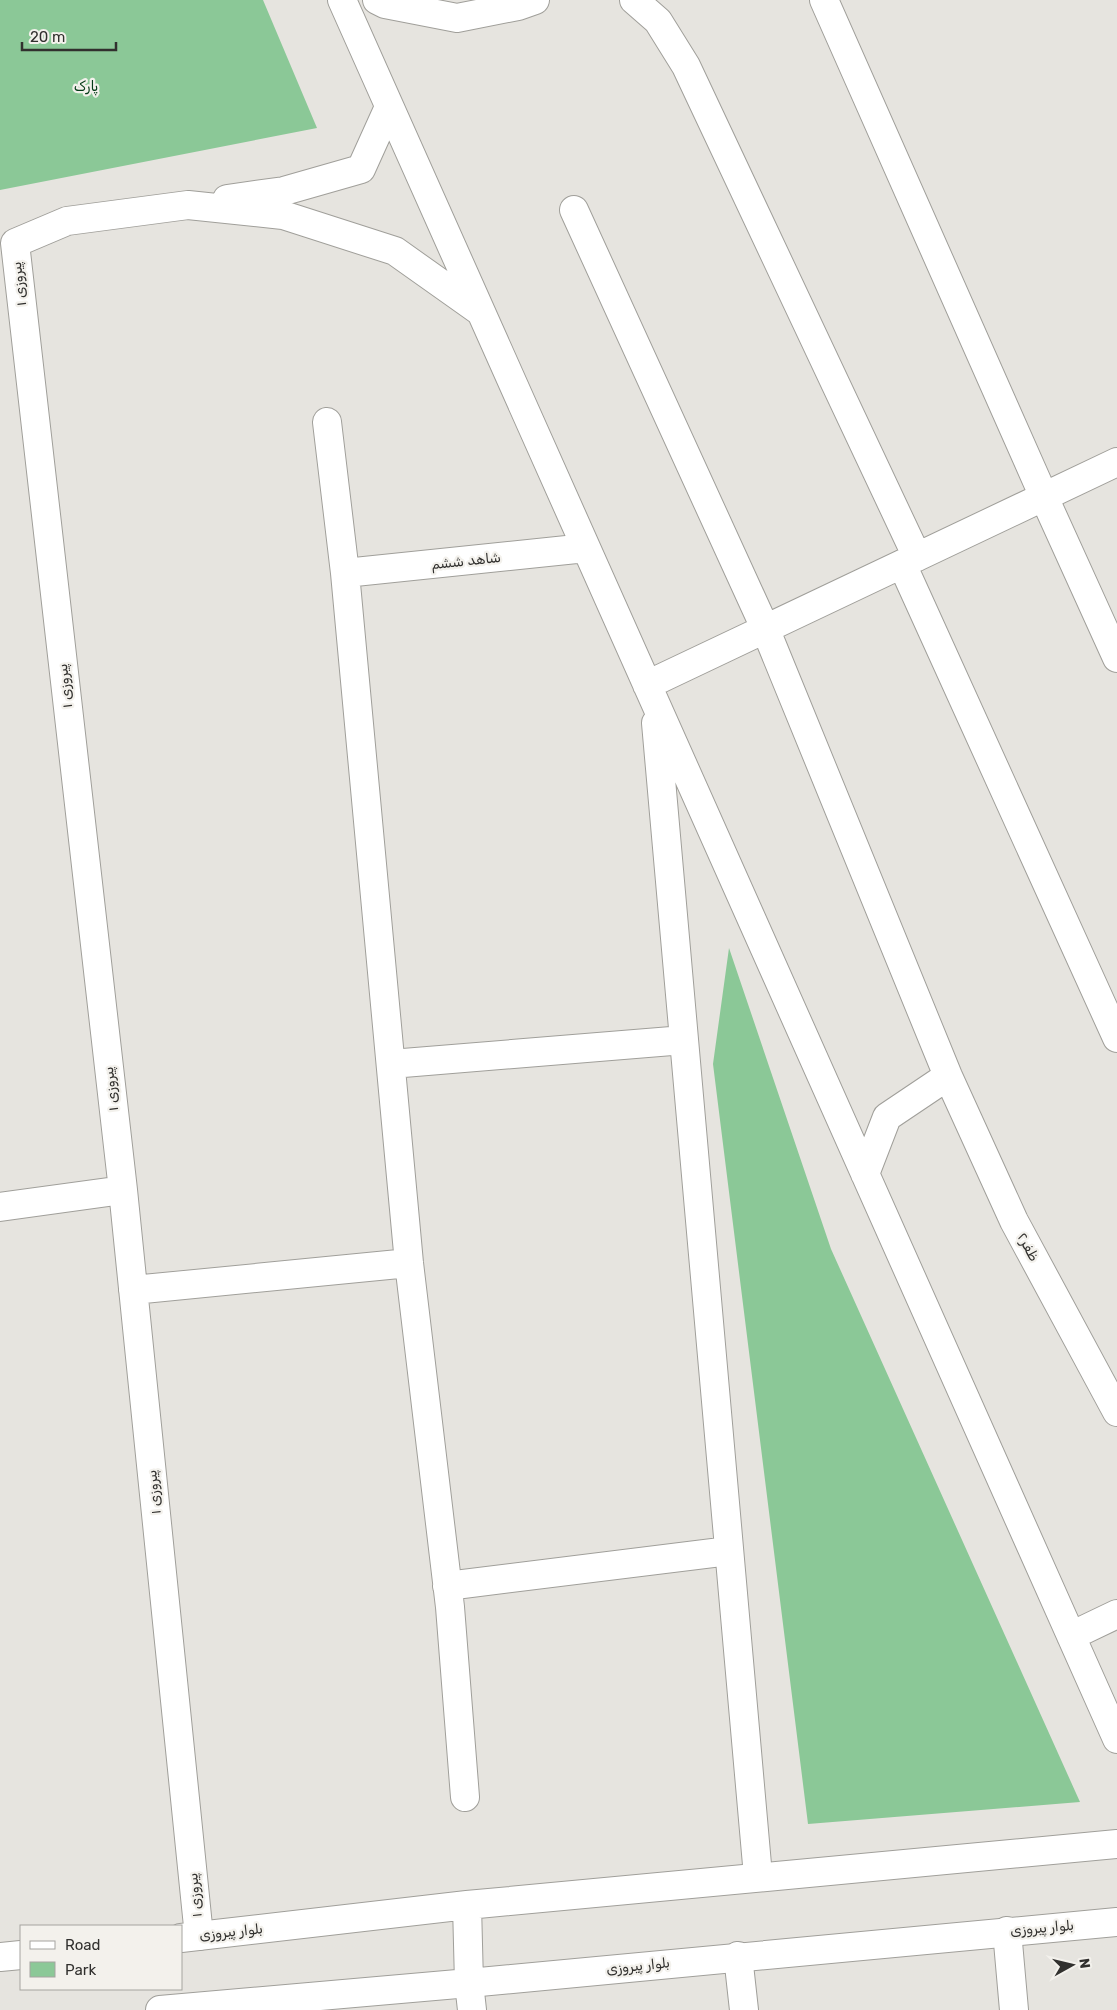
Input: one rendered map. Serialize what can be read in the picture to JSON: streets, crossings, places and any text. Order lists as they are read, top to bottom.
{
  "streets": {
    "street": [
      "پیروزی ۱",
      "شاهد ششم",
      "ظفر۲",
      "بلوار پیروزی"
    ]
  },
  "crossings": [
    ["پیروزی ۱", "بلوار پیروزی"]
  ],
  "parks": ["پارک"],
  "legend": ["Road", "Park"],
  "scale_bar": "20 m",
  "north": "right"
}
